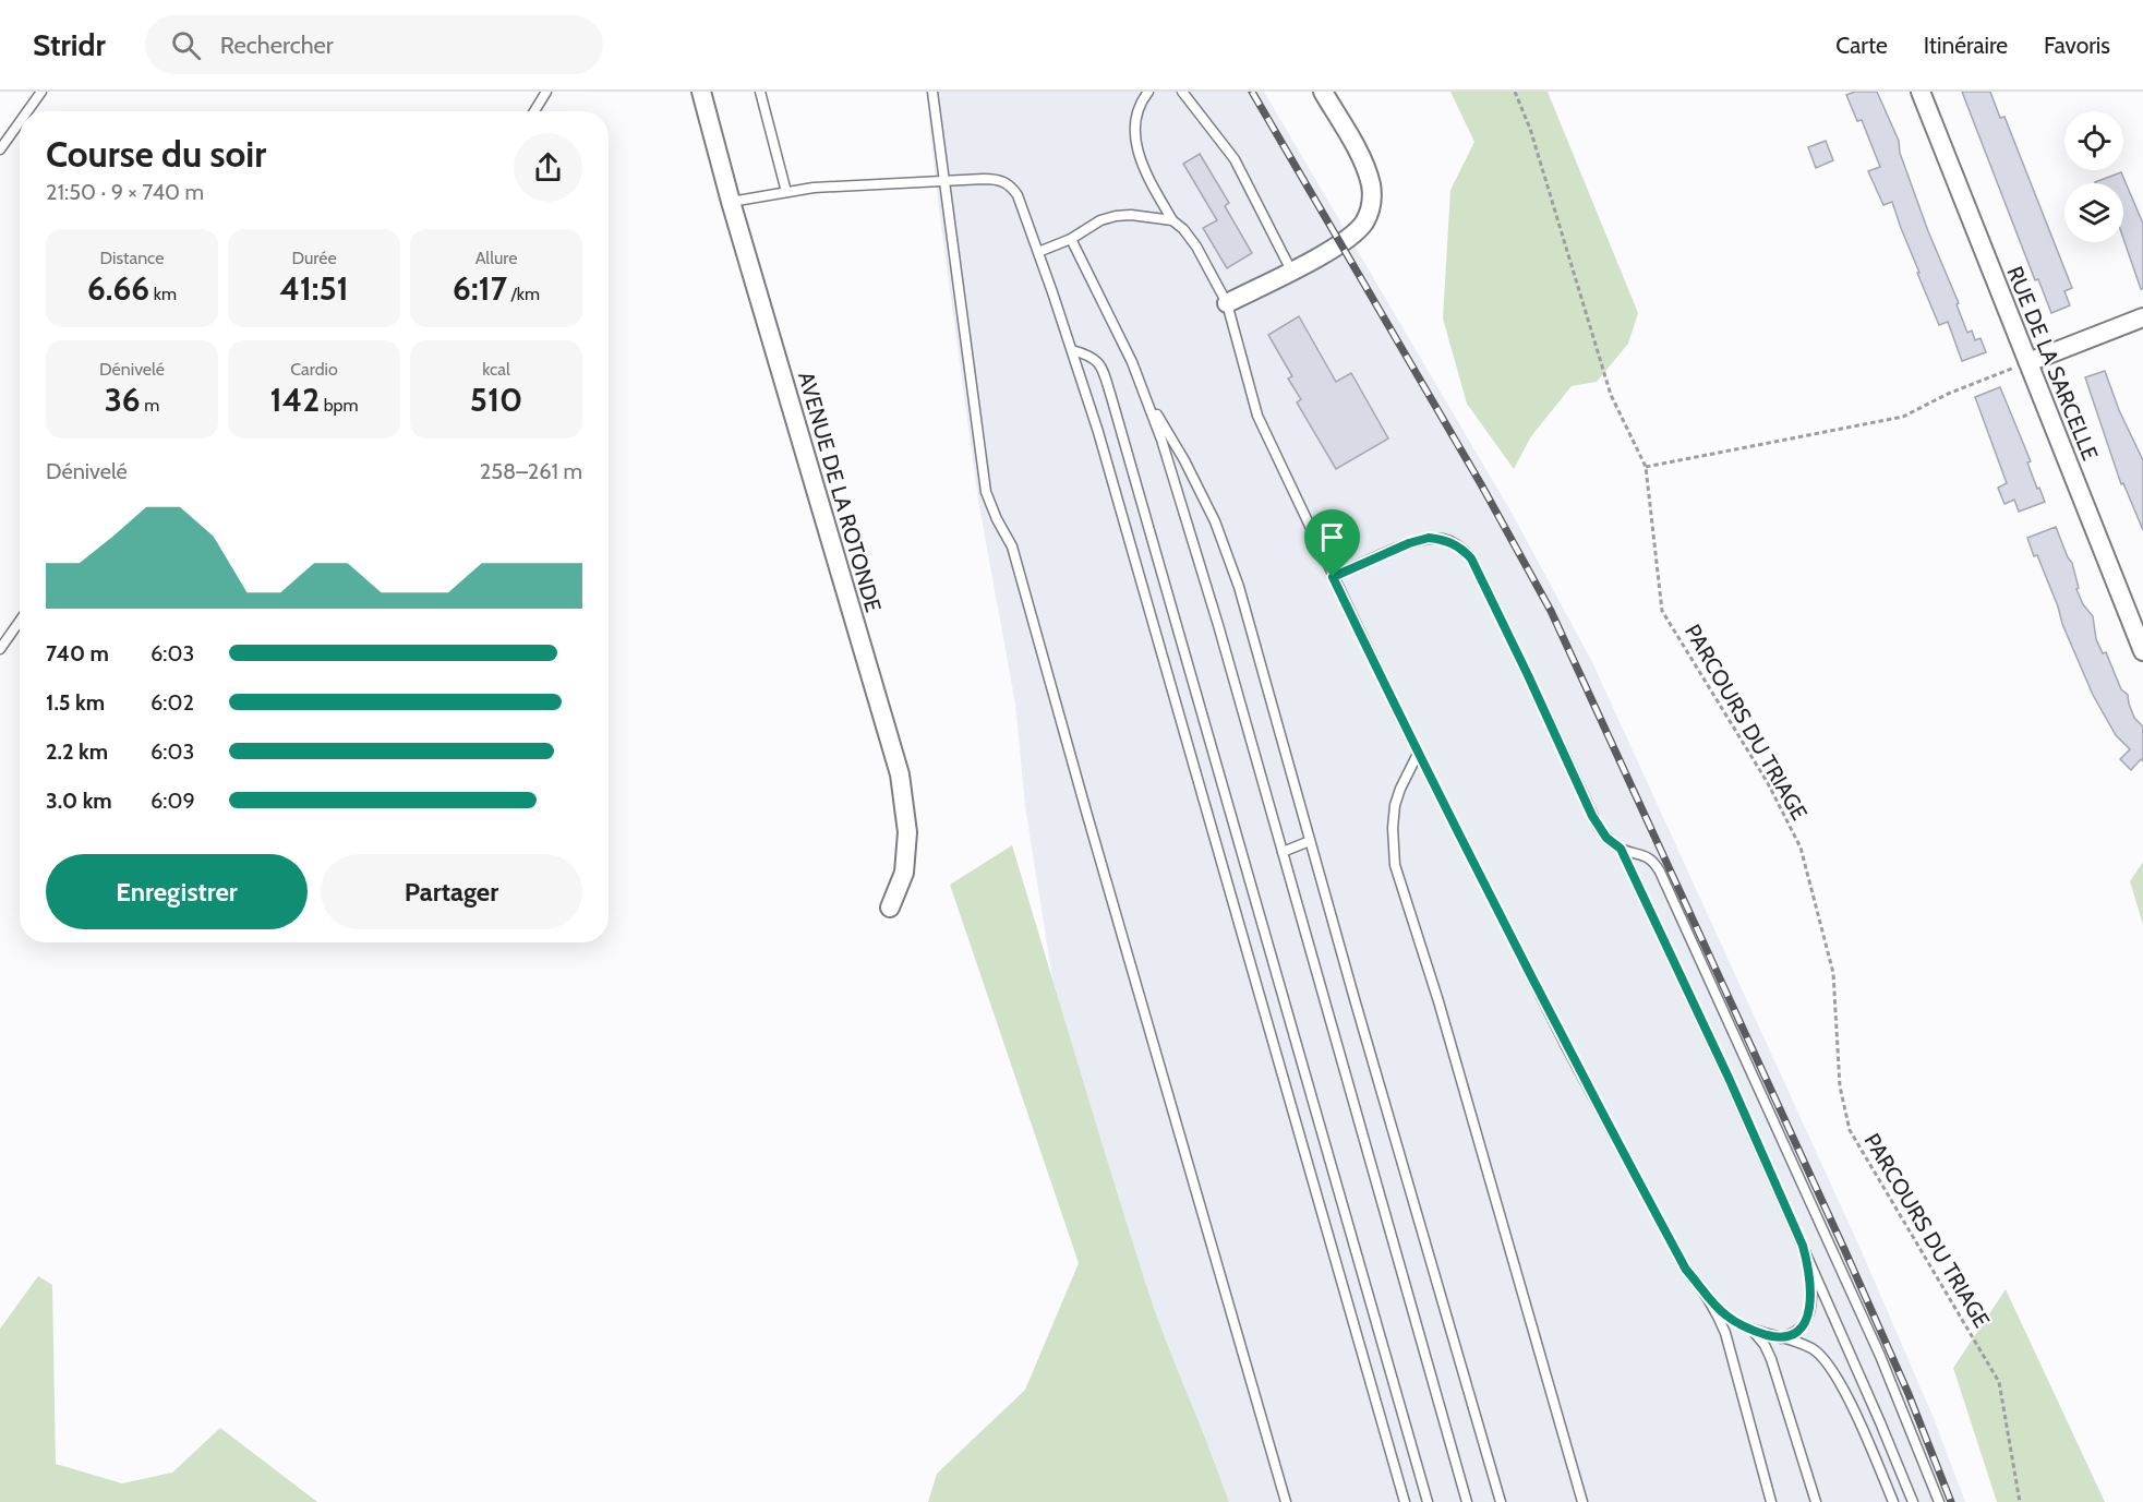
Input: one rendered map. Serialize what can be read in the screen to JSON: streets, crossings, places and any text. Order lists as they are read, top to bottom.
{
  "streets": {
    "street": ["RUE DE LA SARCELLE", "AVENUE DE LA ROTONDE"],
    "path": ["PARCOURS DU TRIAGE"]
  },
  "page": {
    "header": "Stridr",
    "search": "Rechercher",
    "nav": ["Carte", "Itinéraire", "Favoris"],
    "heading": ["Course du soir", "21:50 · 9 × 740 m"],
    "stats": [
      ["Distance", "6.66 km"],
      ["Durée", "41:51"],
      ["Allure", "6:17 /km"],
      ["Dénivelé", "36 m"],
      ["Cardio", "142 bpm"],
      ["kcal", "510"]
    ],
    "chart": ["Dénivelé", "258–261 m"],
    "list": [
      {
        "name": "740 m",
        "note": "6:03"
      },
      {
        "name": "1.5 km",
        "note": "6:02"
      },
      {
        "name": "2.2 km",
        "note": "6:03"
      },
      {
        "name": "3.0 km",
        "note": "6:09"
      }
    ],
    "buttons": ["Enregistrer", "Partager"]
  }
}
